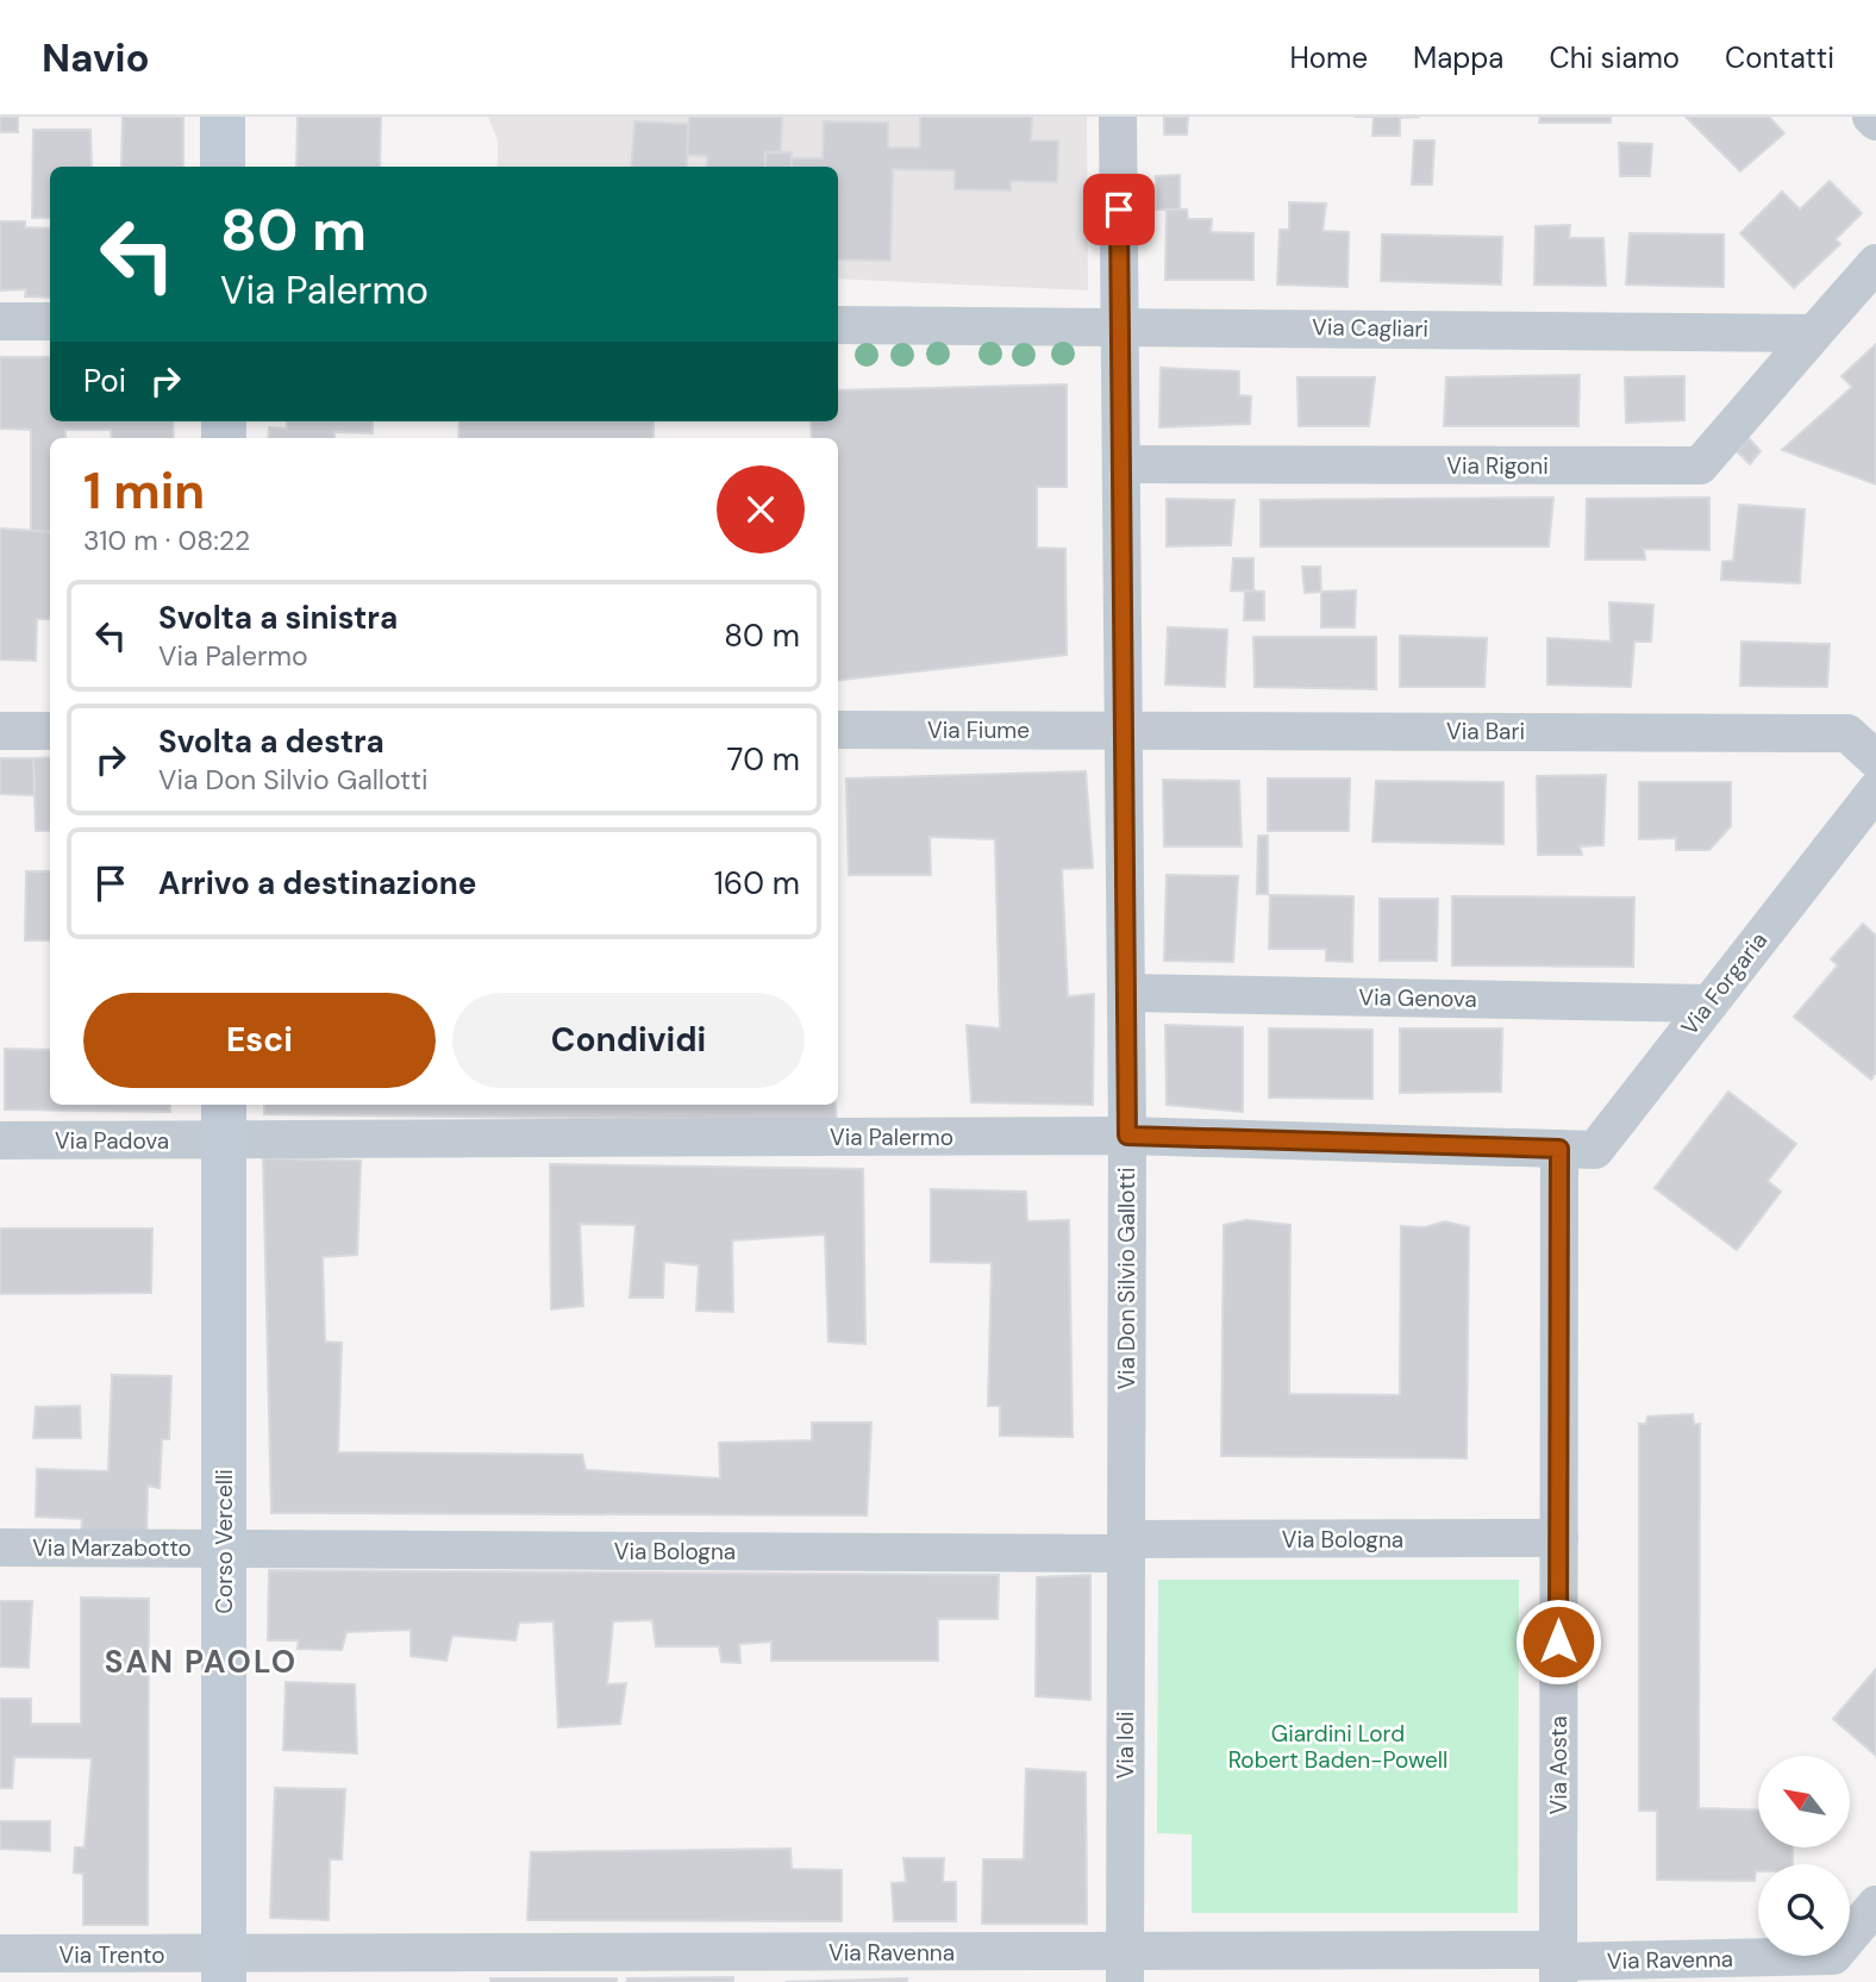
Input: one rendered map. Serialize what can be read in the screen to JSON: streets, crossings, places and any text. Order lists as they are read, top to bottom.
{
  "streets": {
    "main road": ["Corso Vercelli"],
    "street": [
      "Via Cagliari",
      "Via Rigoni",
      "Via Fiume",
      "Via Bari",
      "Via Forgaria",
      "Via Genova",
      "Via Palermo",
      "Via Padova",
      "Via Don Silvio Gallotti",
      "Via Bologna",
      "Via Marzabotto",
      "Via Ioli",
      "Via Aosta",
      "Via Ravenna",
      "Via Trento"
    ]
  },
  "crossings": [
    ["Via Cagliari", "Via Rigoni"],
    ["Via Cagliari", "Via Don Silvio Gallotti"],
    ["Via Rigoni", "Via Don Silvio Gallotti"],
    ["Via Fiume", "Via Bari"],
    ["Via Fiume", "Via Don Silvio Gallotti"],
    ["Via Bari", "Via Don Silvio Gallotti"],
    ["Via Forgaria", "Via Genova"],
    ["Via Forgaria", "Via Palermo"],
    ["Via Forgaria", "Via Aosta"],
    ["Via Genova", "Via Don Silvio Gallotti"],
    ["Via Palermo", "Via Padova"],
    ["Via Palermo", "Via Don Silvio Gallotti"],
    ["Via Palermo", "Corso Vercelli"],
    ["Via Palermo", "Via Aosta"],
    ["Via Padova", "Corso Vercelli"],
    ["Via Don Silvio Gallotti", "Via Bologna"],
    ["Via Don Silvio Gallotti", "Via Ioli"],
    ["Via Bologna", "Corso Vercelli"],
    ["Via Bologna", "Via Marzabotto"],
    ["Via Bologna", "Via Ioli"],
    ["Via Bologna", "Via Aosta"],
    ["Corso Vercelli", "Via Marzabotto"],
    ["Corso Vercelli", "Via Ravenna"],
    ["Corso Vercelli", "Via Trento"],
    ["Via Ioli", "Via Ravenna"],
    ["Via Aosta", "Via Ravenna"],
    ["Via Ravenna", "Via Trento"]
  ],
  "districts": ["SAN PAOLO"],
  "parks": ["Giardini Lord Robert Baden-Powell"],
  "north": "top left",
  "page": {
    "header": "Navio",
    "nav": [
      "Home",
      "Mappa",
      "Chi siamo",
      "Contatti"
    ],
    "turn": ["80 m", "Via Palermo"],
    "then": "Poi",
    "heading": ["1 min", "310 m · 08:22"],
    "list": [
      {
        "name": "Svolta a sinistra",
        "note": "Via Palermo",
        "value": "80 m"
      },
      {
        "name": "Svolta a destra",
        "note": "Via Don Silvio Gallotti",
        "value": "70 m"
      },
      {
        "name": "Arrivo a destinazione",
        "value": "160 m"
      }
    ],
    "buttons": ["Esci", "Condividi"]
  }
}
